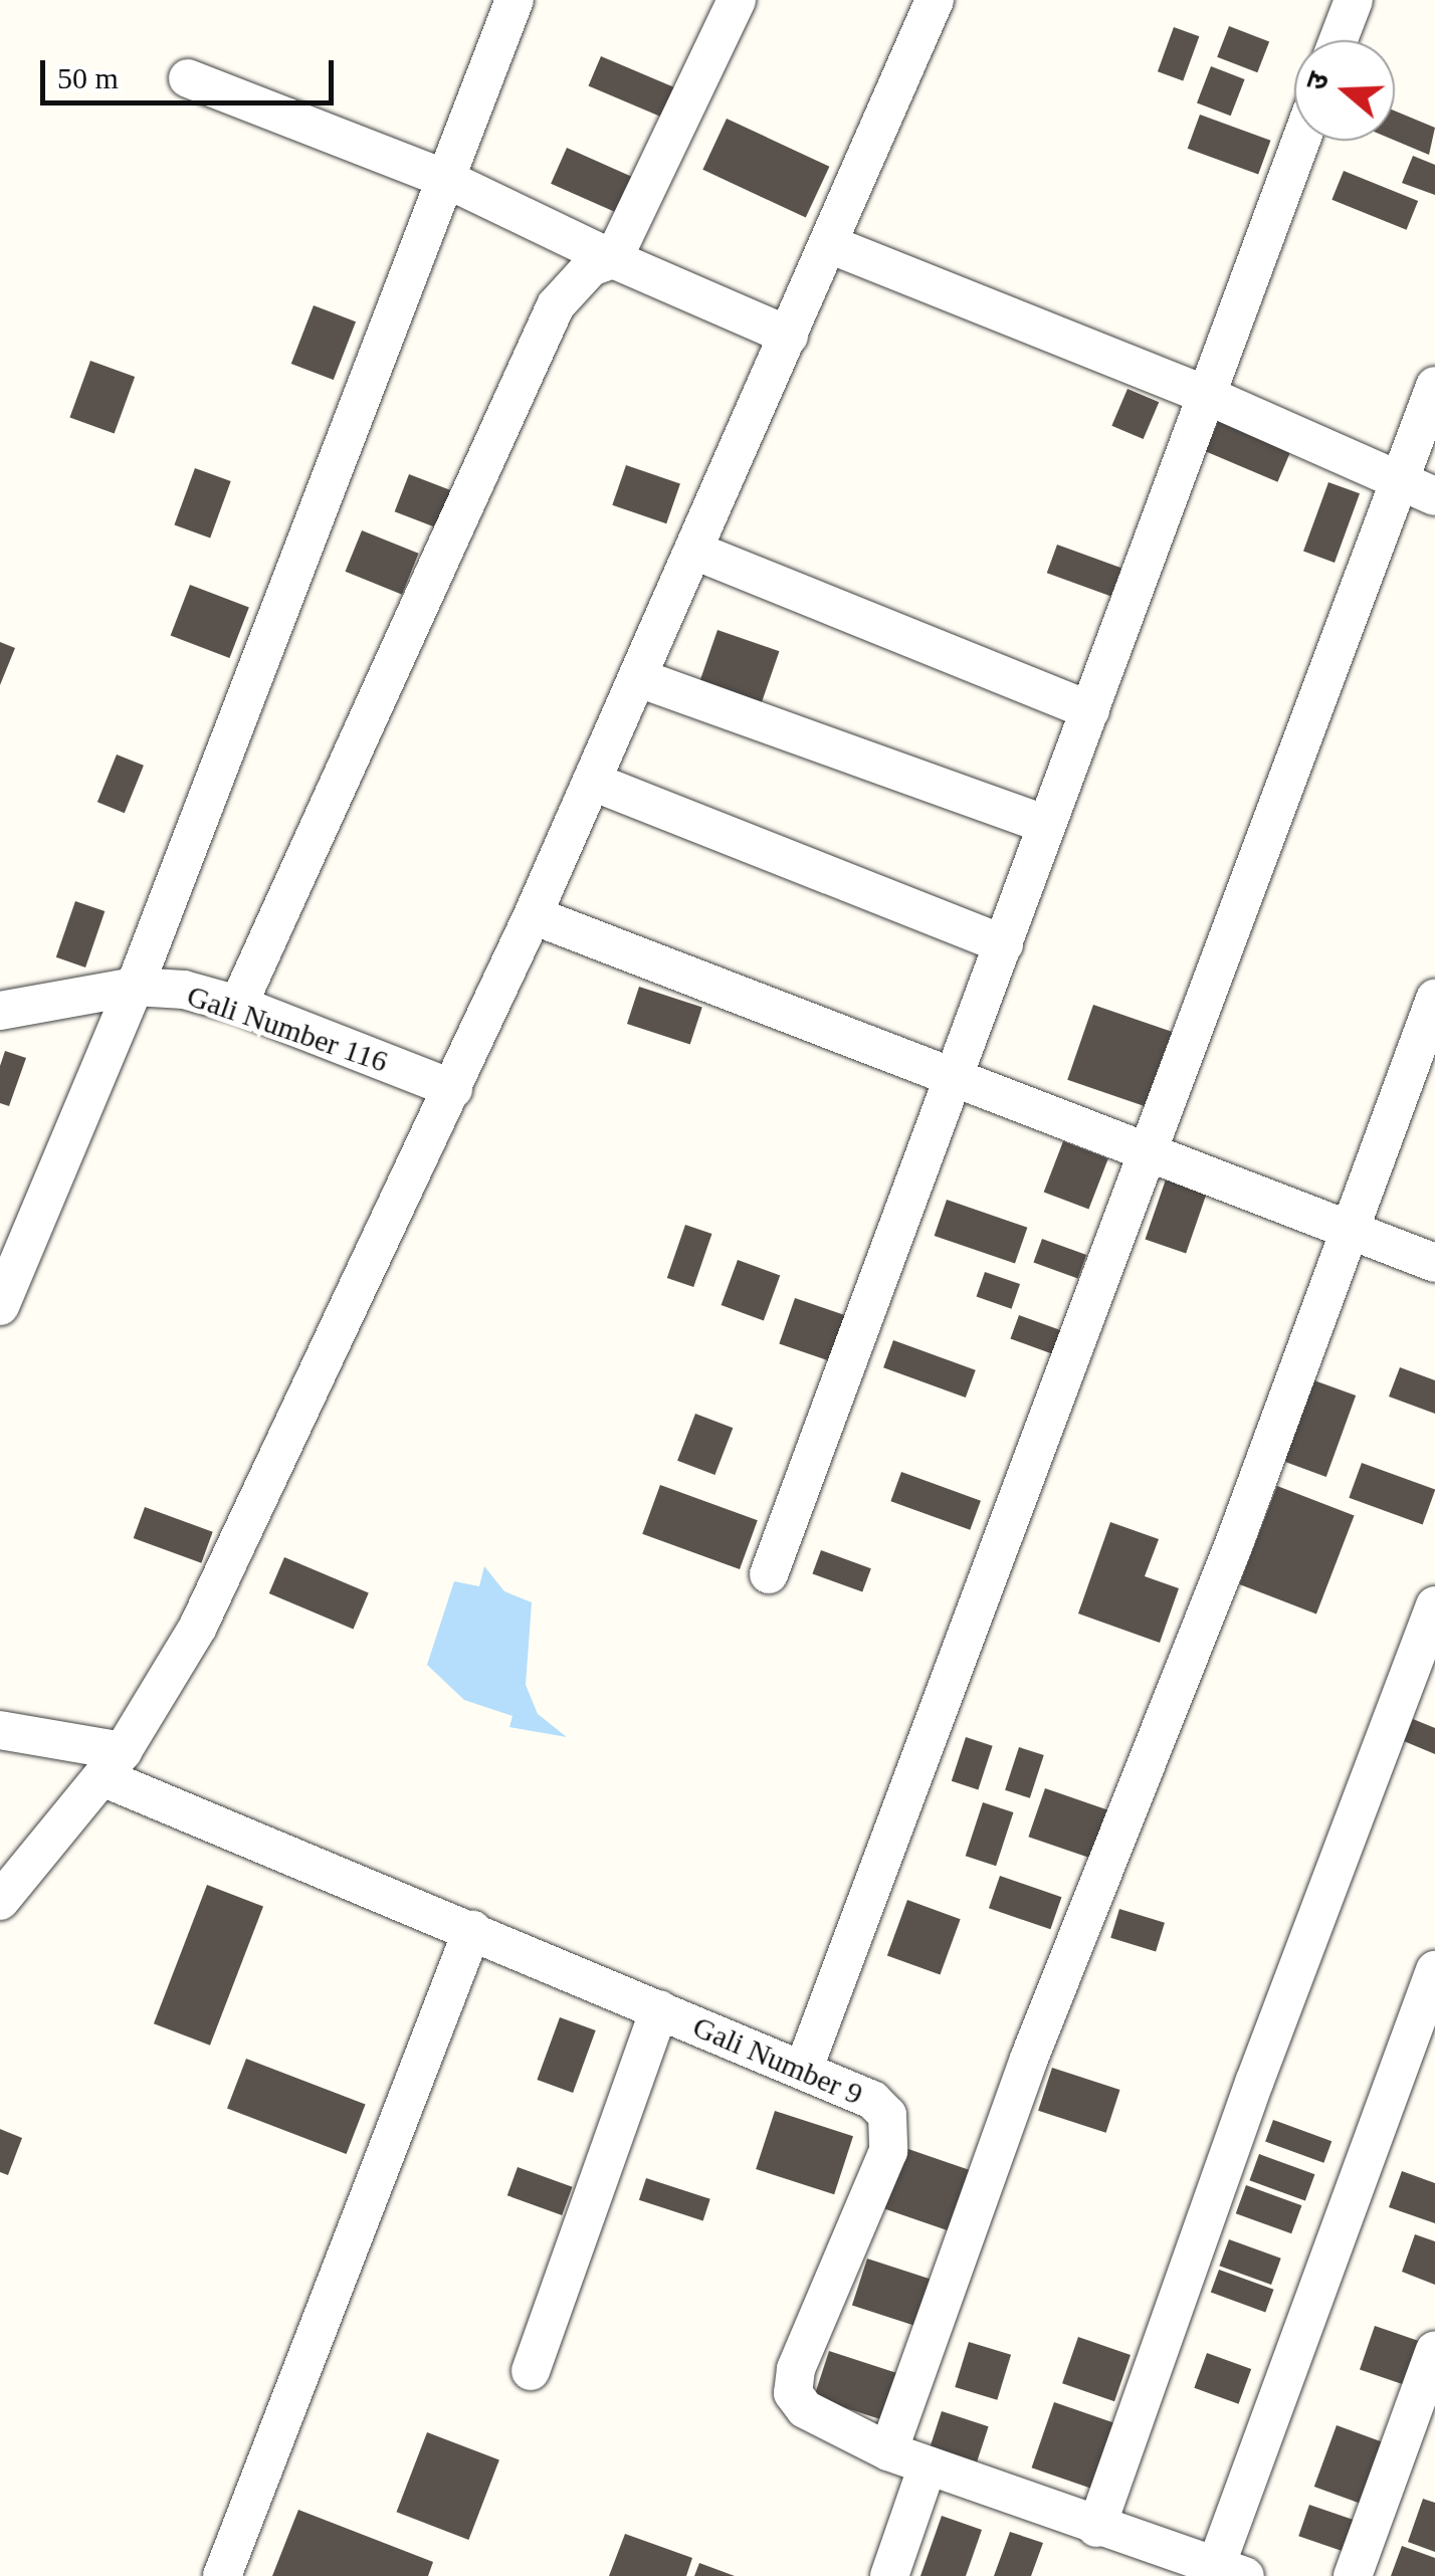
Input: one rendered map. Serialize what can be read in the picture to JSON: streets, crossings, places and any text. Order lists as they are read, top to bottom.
{
  "streets": {
    "street": ["Gali Number 116", "Gali Number 9"]
  },
  "scale_bar": "50 m",
  "north": "left"
}
